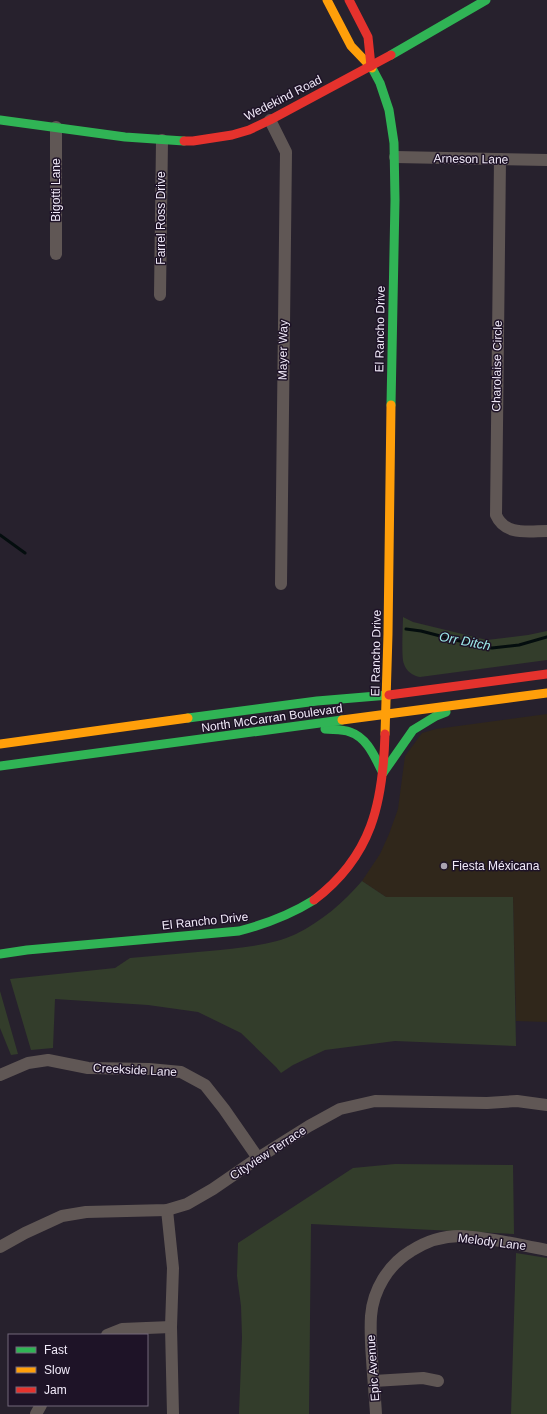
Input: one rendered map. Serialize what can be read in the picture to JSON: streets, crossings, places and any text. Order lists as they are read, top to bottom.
{
  "streets": {
    "main road": ["Wedekind Road", "El Rancho Drive", "North McCarran Boulevard"],
    "street": [
      "Arneson Lane",
      "Bigotti Lane",
      "Farrel Ross Drive",
      "Mayer Way",
      "Charolaise Circle",
      "Creekside Lane",
      "Cityview Terrace",
      "Melody Lane",
      "Epic Avenue"
    ]
  },
  "crossings": [
    ["Wedekind Road", "Bigotti Lane"],
    ["Wedekind Road", "Farrel Ross Drive"],
    ["Wedekind Road", "El Rancho Drive"],
    ["Wedekind Road", "Mayer Way"],
    ["Arneson Lane", "El Rancho Drive"],
    ["Arneson Lane", "Charolaise Circle"],
    ["El Rancho Drive", "North McCarran Boulevard"],
    ["Creekside Lane", "Cityview Terrace"],
    ["Melody Lane", "Epic Avenue"]
  ],
  "water": ["Orr Ditch"],
  "places": ["Fiesta Méxicana"],
  "legend": ["Fast", "Slow", "Jam"]
}
